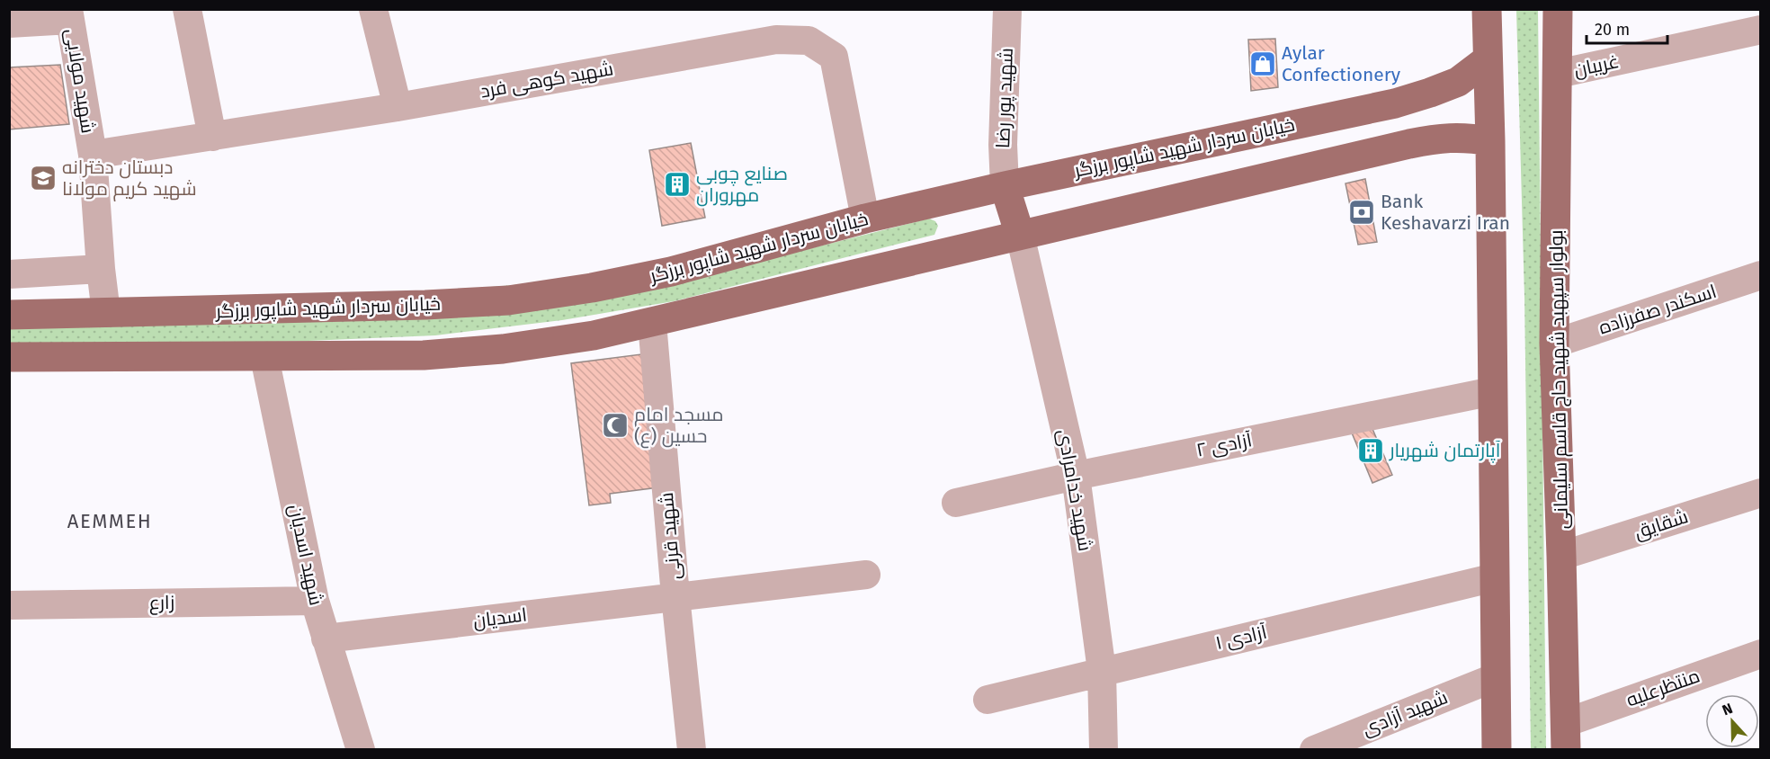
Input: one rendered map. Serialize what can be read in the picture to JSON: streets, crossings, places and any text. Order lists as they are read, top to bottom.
{
  "streets": {
    "main road": ["خیابان سردار شهید شاپور برزگر", "بولوار سپهبد شهید حاج قاسم سلیمانی"],
    "street": [
      "غریبان",
      "شهید کوهی فرد",
      "شهید مولایی",
      "شهید پور رضا",
      "اسکندر صفرزاده",
      "آزادی ۲",
      "شهید خدامرادی",
      "شقایق",
      "شهید قرنی",
      "شهید اسدیان",
      "زارع",
      "اسدیان",
      "آزادی ۱",
      "منتظرعلیه",
      "شهید آزادی"
    ]
  },
  "crossings": [
    ["غریبان", "بولوار سپهبد شهید حاج قاسم سلیمانی"],
    ["شهید کوهی فرد", "شهید مولایی"],
    ["شهید کوهی فرد", "خیابان سردار شهید شاپور برزگر"],
    ["شهید مولایی", "خیابان سردار شهید شاپور برزگر"],
    ["شهید پور رضا", "خیابان سردار شهید شاپور برزگر"],
    ["اسکندر صفرزاده", "بولوار سپهبد شهید حاج قاسم سلیمانی"],
    ["بولوار سپهبد شهید حاج قاسم سلیمانی", "شقایق"],
    ["بولوار سپهبد شهید حاج قاسم سلیمانی", "منتظرعلیه"],
    ["آزادی ۲", "شهید خدامرادی"],
    ["شهید خدامرادی", "آزادی ۱"],
    ["شهید قرنی", "اسدیان"],
    ["شهید اسدیان", "زارع"],
    ["شهید اسدیان", "اسدیان"]
  ],
  "districts": ["AEMMEH"],
  "places": {
    "shop": ["Aylar Confectionery"],
    "school or university": ["دبستان دخترانه شهید کریم مولانا"],
    "building": ["صنایع چوبی مهروران", "آپارتمان شهریار"],
    "bank": ["Bank Keshavarzi Iran"],
    "mosque": ["مسجد امام حسین (ع)"]
  },
  "scale_bar": "20 m",
  "north": "top"
}
